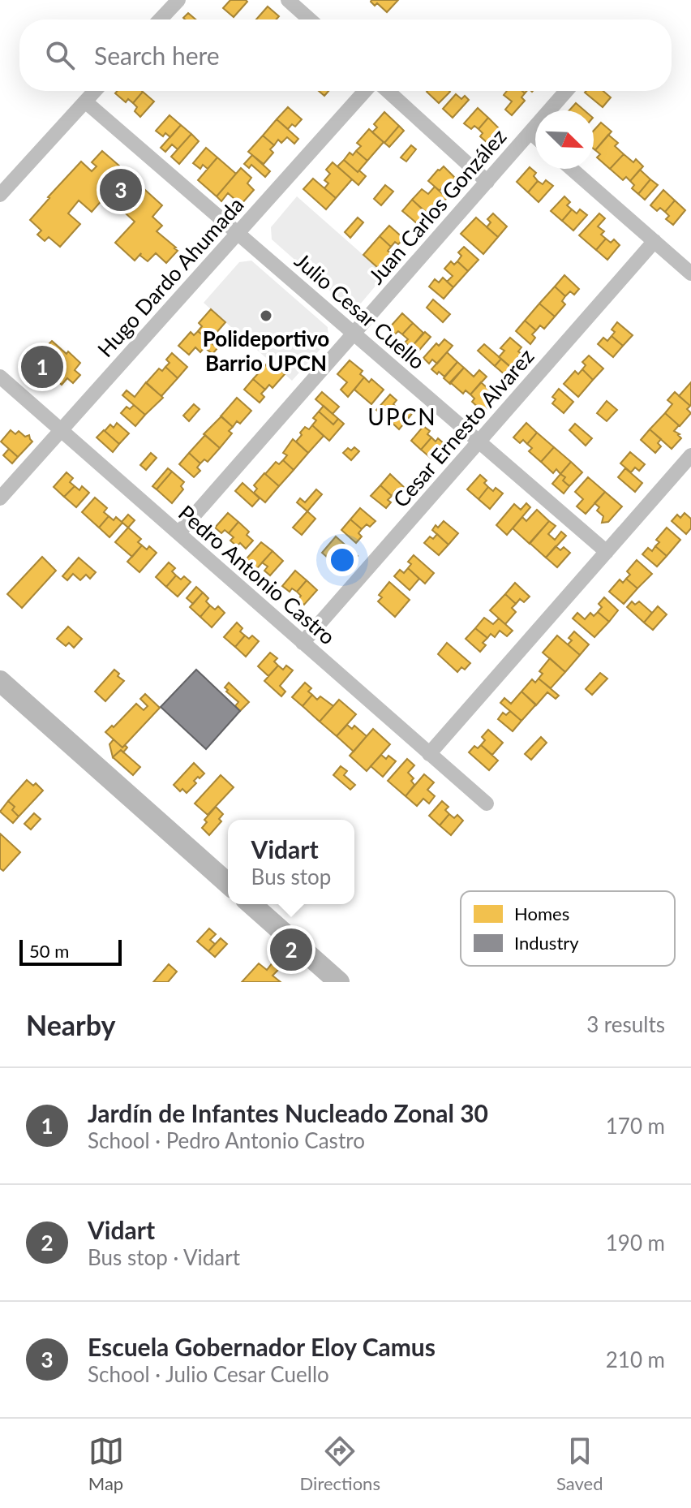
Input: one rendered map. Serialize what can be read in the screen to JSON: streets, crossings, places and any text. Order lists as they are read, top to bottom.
{
  "streets": {
    "street": [
      "Juan Carlos González",
      "Hugo Dardo Ahumada",
      "Julio Cesar Cuello",
      "Cesar Ernesto Alvarez",
      "Pedro Antonio Castro"
    ]
  },
  "crossings": [
    ["Juan Carlos González", "Julio Cesar Cuello"],
    ["Juan Carlos González", "Pedro Antonio Castro"],
    ["Hugo Dardo Ahumada", "Julio Cesar Cuello"],
    ["Hugo Dardo Ahumada", "Pedro Antonio Castro"],
    ["Julio Cesar Cuello", "Cesar Ernesto Alvarez"],
    ["Cesar Ernesto Alvarez", "Pedro Antonio Castro"]
  ],
  "districts": ["UPCN"],
  "places": ["Polideportivo Barrio UPCN"],
  "legend": ["Homes", "Industry"],
  "scale_bar": "50 m",
  "north": "bottom right",
  "page": {
    "search": "Search here",
    "pins": ["3", "1", "2"],
    "popup": ["Vidart", "Bus stop"],
    "scale": "50 m",
    "heading": ["Nearby", "3 results"],
    "list": [
      {
        "mark": "1",
        "name": "Jardín de Infantes Nucleado Zonal 30",
        "note": "School · Pedro Antonio Castro",
        "value": "170 m"
      },
      {
        "mark": "2",
        "name": "Vidart",
        "note": "Bus stop · Vidart",
        "value": "190 m"
      },
      {
        "mark": "3",
        "name": "Escuela Gobernador Eloy Camus",
        "note": "School · Julio Cesar Cuello",
        "value": "210 m"
      }
    ],
    "nav": ["Map", "Directions", "Saved"]
  }
}
